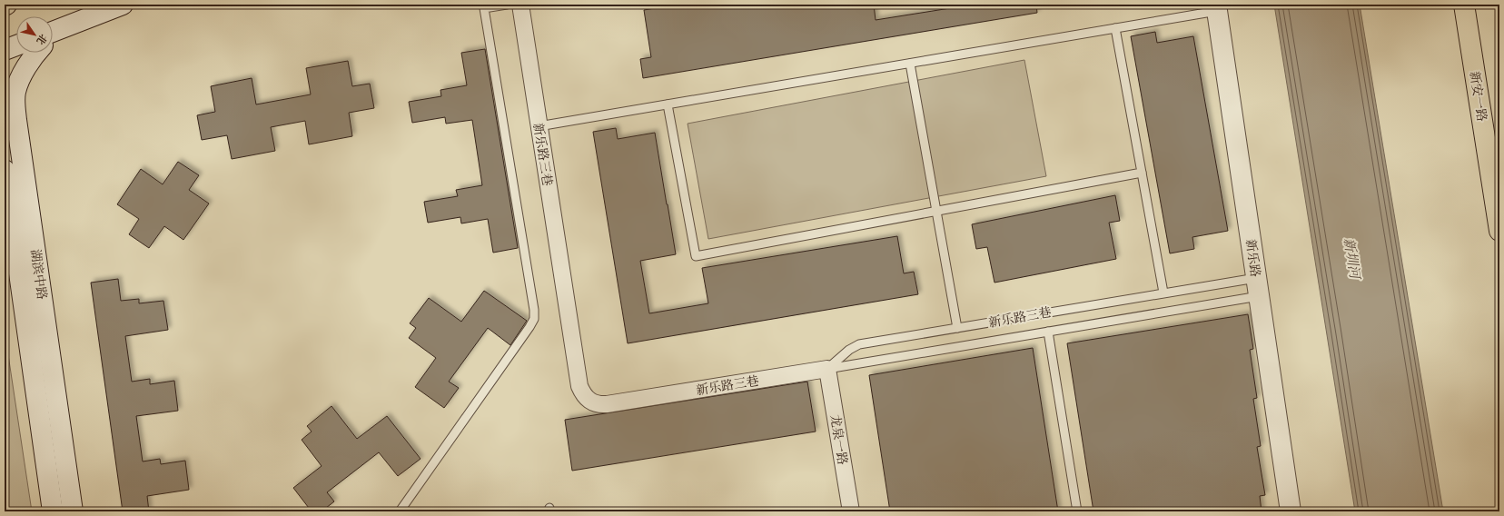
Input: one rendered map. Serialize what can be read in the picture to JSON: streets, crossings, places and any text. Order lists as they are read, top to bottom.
{
  "streets": {
    "main road": ["新安一路", "新乐路", "湖滨中路"],
    "street": ["新乐路三巷", "龙泉一路"]
  },
  "crossings": [
    ["新乐路三巷", "新乐路"],
    ["新乐路三巷", "龙泉一路"]
  ],
  "water": ["新圳河"],
  "north": "bottom right"
}
